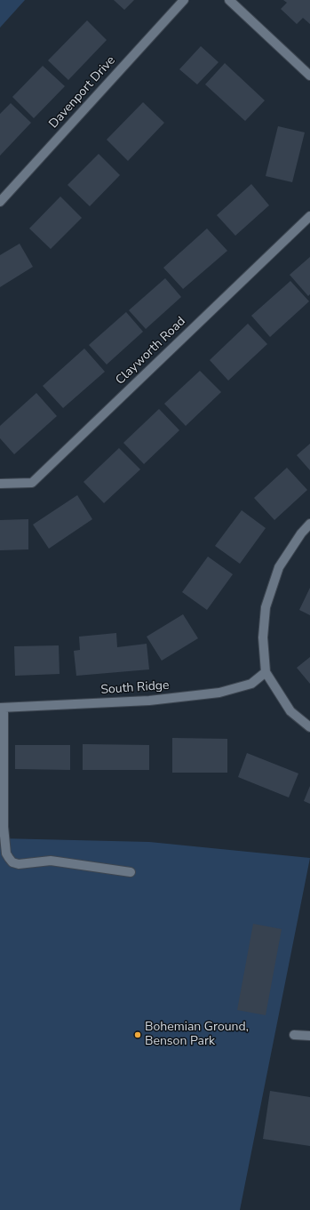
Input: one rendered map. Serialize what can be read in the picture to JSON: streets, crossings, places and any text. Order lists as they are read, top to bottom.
{
  "streets": {
    "street": ["Davenport Drive", "Clayworth Road", "South Ridge"]
  },
  "places": ["Bohemian Ground, Benson Park"]
}
